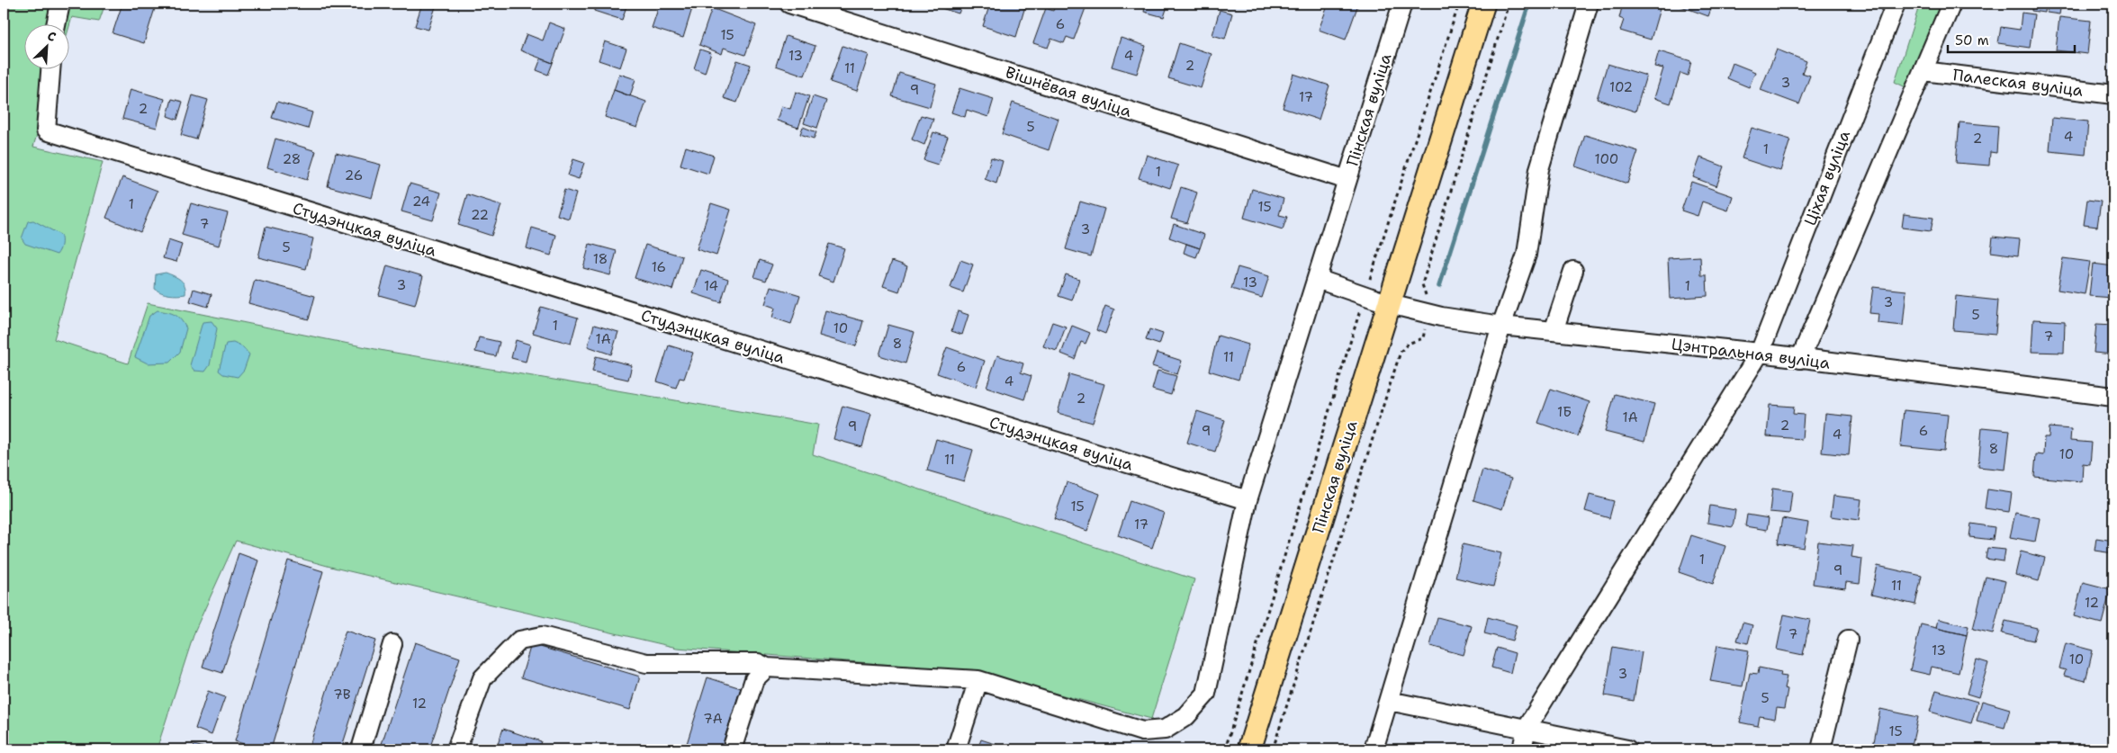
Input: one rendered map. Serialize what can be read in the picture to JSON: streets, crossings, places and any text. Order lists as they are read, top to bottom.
{
  "streets": {
    "main road": ["Пінская вуліца"],
    "street": [
      "Палеская вуліца",
      "Вішнёвая вуліца",
      "Ціхая вуліца",
      "Студэнцкая вуліца",
      "Цэнтральная вуліца"
    ]
  },
  "crossings": [
    ["Вішнёвая вуліца", "Пінская вуліца"],
    ["Пінская вуліца", "Студэнцкая вуліца"],
    ["Пінская вуліца", "Цэнтральная вуліца"],
    ["Ціхая вуліца", "Цэнтральная вуліца"]
  ],
  "house_numbers": [
    "6",
    "15",
    "13",
    "4",
    "2",
    "11",
    "3",
    "102",
    "9",
    "17",
    "2",
    "5",
    "4",
    "2",
    "1",
    "28",
    "100",
    "1",
    "26",
    "24",
    "1",
    "15",
    "22",
    "7",
    "3",
    "5",
    "18",
    "16",
    "13",
    "3",
    "14",
    "1",
    "3",
    "5",
    "1",
    "10",
    "7",
    "1А",
    "8",
    "11",
    "6",
    "4",
    "2",
    "1Б",
    "1А",
    "2",
    "9",
    "9",
    "6",
    "4",
    "8",
    "10",
    "11",
    "15",
    "17",
    "1",
    "9",
    "11",
    "12",
    "7",
    "13",
    "10",
    "3",
    "7В",
    "5",
    "12",
    "7А",
    "15"
  ],
  "scale_bar": "50 m",
  "north": "top right"
}
